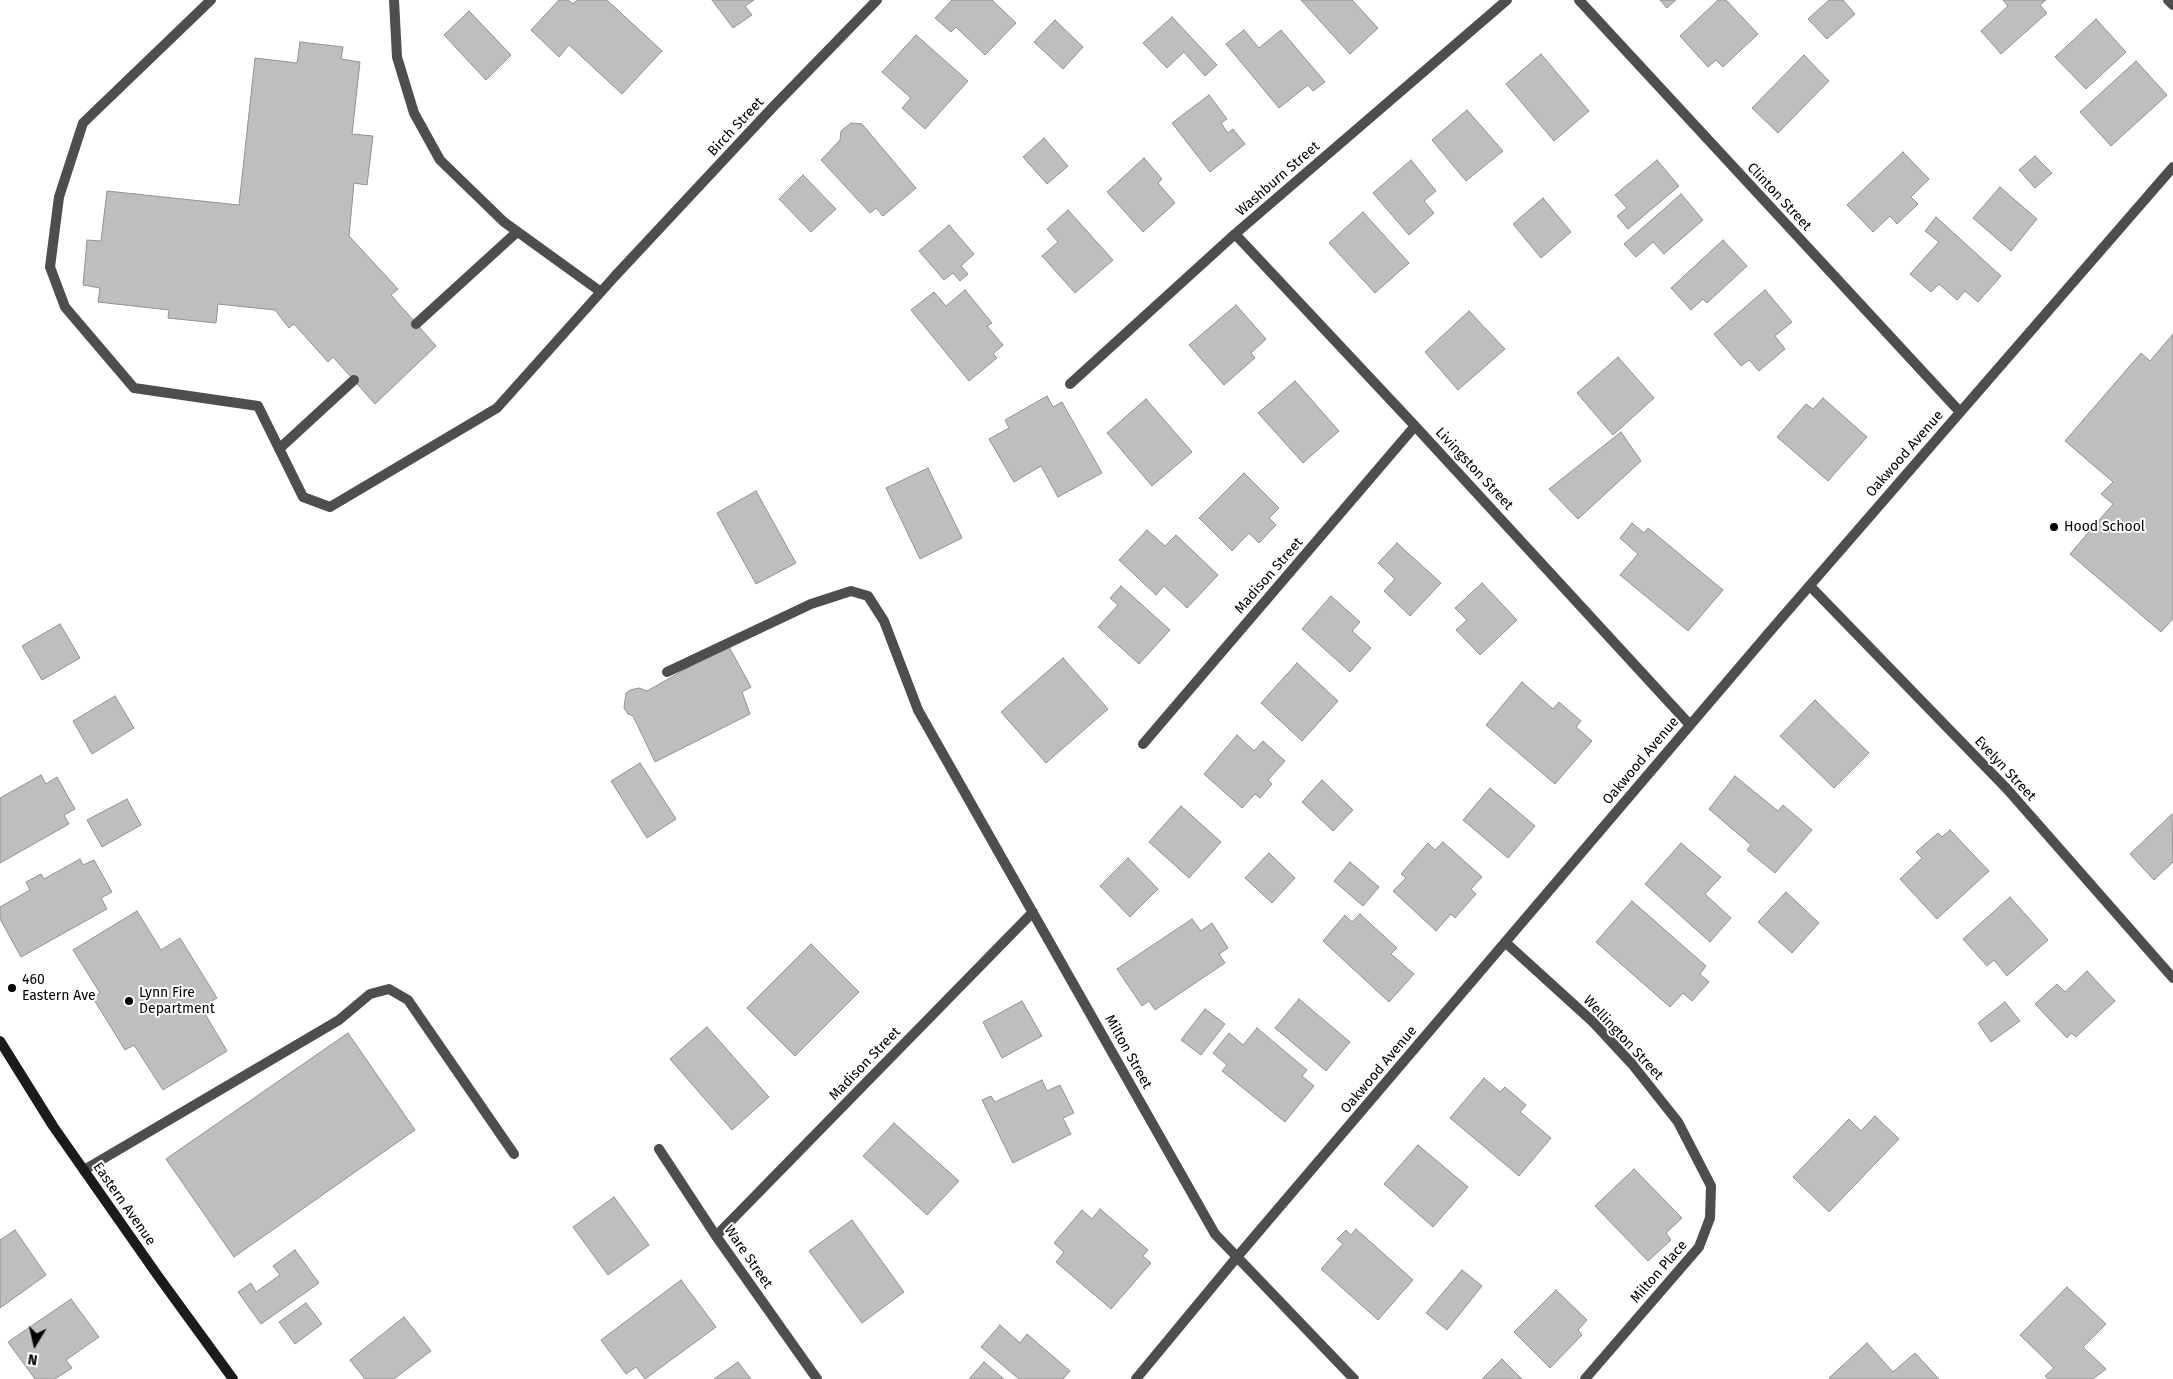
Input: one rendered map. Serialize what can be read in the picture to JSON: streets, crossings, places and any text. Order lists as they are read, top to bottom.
{
  "streets": {
    "main road": ["Eastern Avenue"],
    "street": [
      "Birch Street",
      "Washburn Street",
      "Clinton Street",
      "Oakwood Avenue",
      "Livingston Street",
      "Madison Street",
      "Evelyn Street",
      "Wellington Street",
      "Milton Street",
      "Ware Street",
      "Milton Place"
    ]
  },
  "crossings": [
    ["Washburn Street", "Livingston Street"],
    ["Clinton Street", "Oakwood Avenue"],
    ["Oakwood Avenue", "Livingston Street"],
    ["Oakwood Avenue", "Evelyn Street"],
    ["Oakwood Avenue", "Wellington Street"],
    ["Oakwood Avenue", "Milton Street"],
    ["Livingston Street", "Madison Street"],
    ["Madison Street", "Milton Street"],
    ["Madison Street", "Ware Street"],
    ["Wellington Street", "Milton Place"]
  ],
  "places": ["Hood School", "460 Eastern Ave", "Lynn Fire Department"],
  "north": "bottom"
}
